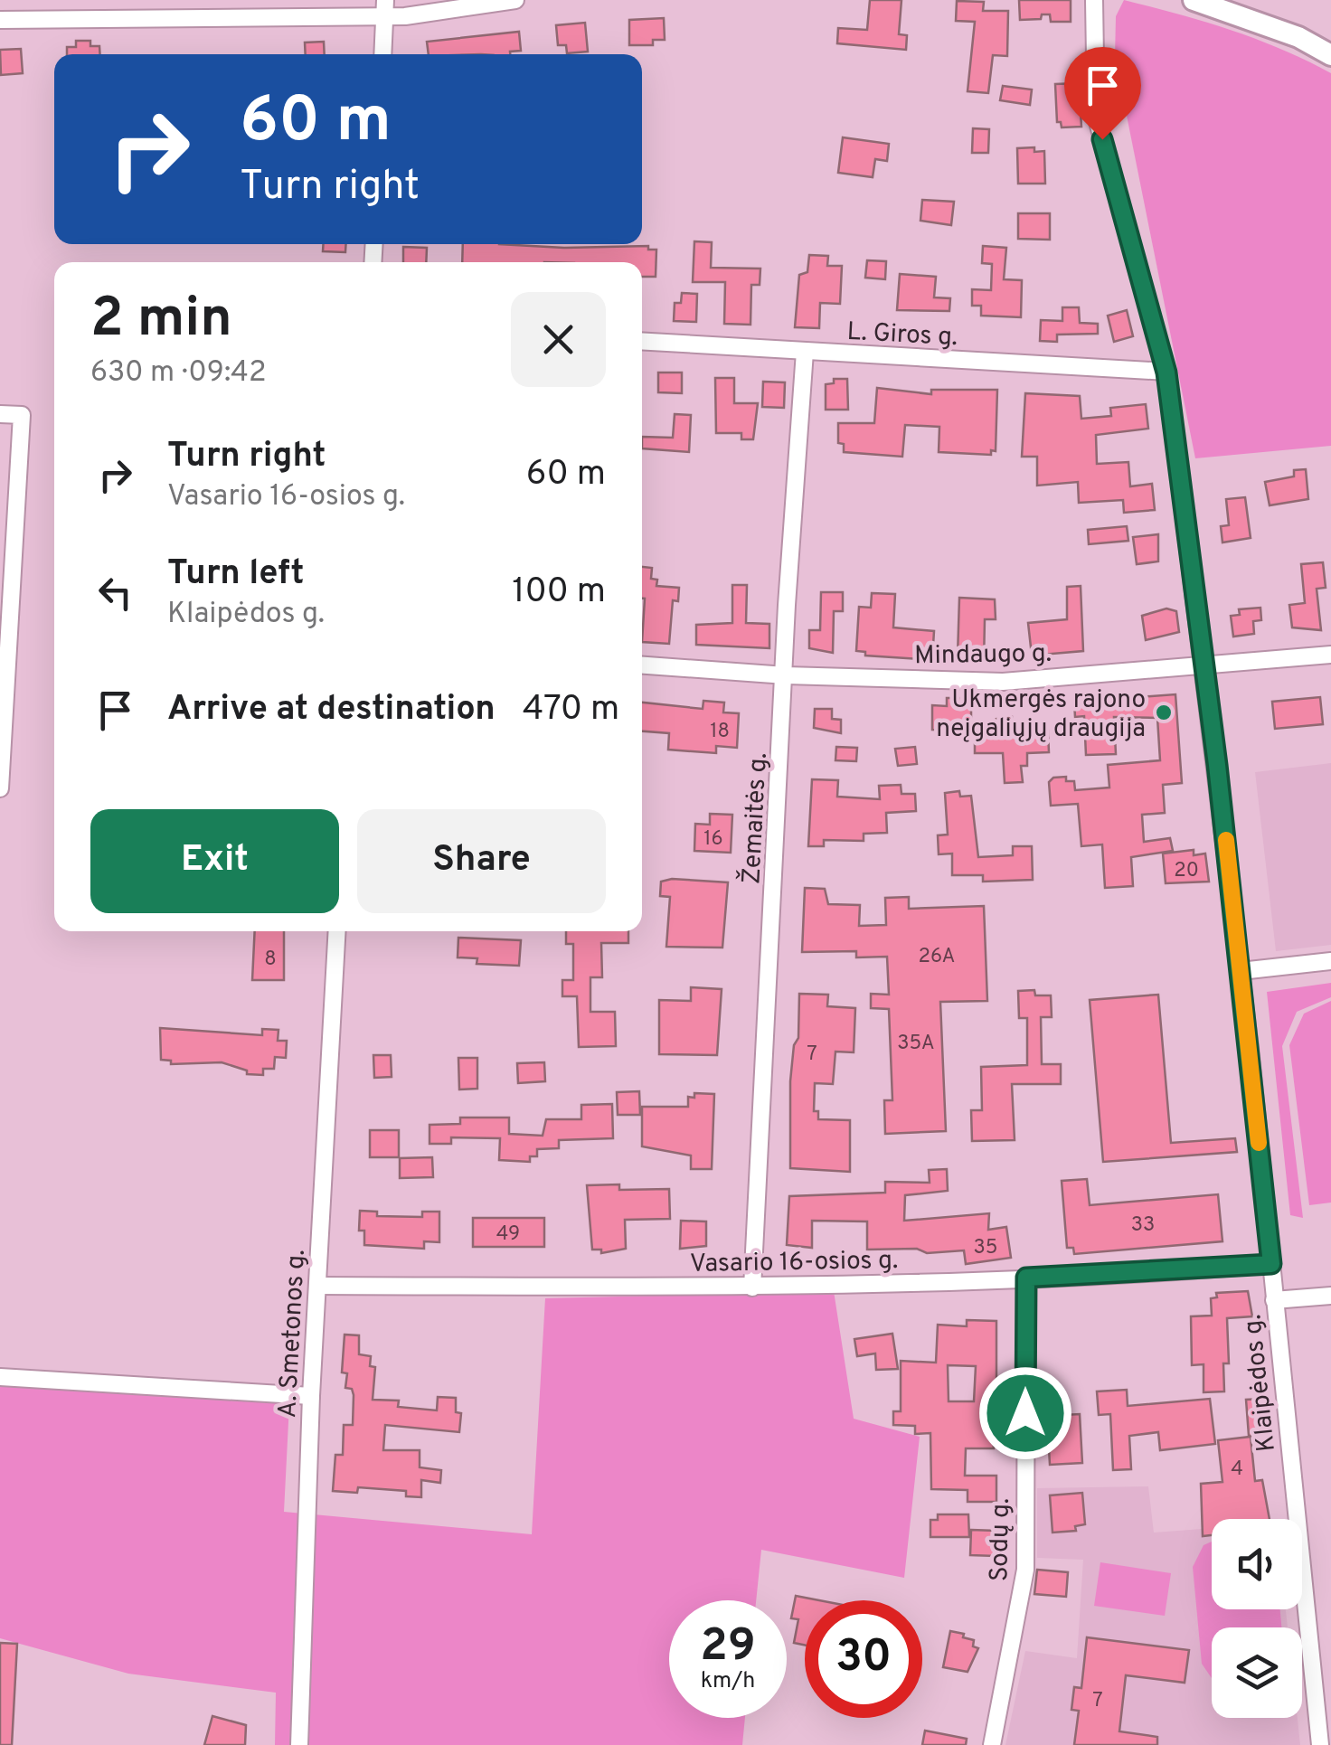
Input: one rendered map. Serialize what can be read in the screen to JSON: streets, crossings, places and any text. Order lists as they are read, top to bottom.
{
  "streets": {
    "street": [
      "L. Giros g.",
      "Mindaugo g.",
      "Žemaitės g.",
      "Vasario 16-osios g.",
      "A. Smetonos g.",
      "Klaipėdos g.",
      "Sodų g."
    ]
  },
  "crossings": [
    ["L. Giros g.", "Žemaitės g."],
    ["L. Giros g.", "Klaipėdos g."],
    ["Mindaugo g.", "Žemaitės g."],
    ["Mindaugo g.", "Klaipėdos g."],
    ["Žemaitės g.", "Vasario 16-osios g."],
    ["Vasario 16-osios g.", "A. Smetonos g."],
    ["Vasario 16-osios g.", "Klaipėdos g."],
    ["Vasario 16-osios g.", "Sodų g."]
  ],
  "places": ["Ukmergės rajono neįgaliųjų draugija"],
  "house_numbers": [
    "18",
    "16",
    "20",
    "26A",
    "8",
    "35A",
    "7",
    "33",
    "49",
    "35",
    "4",
    "7"
  ],
  "page": {
    "turn": ["60 m", "Turn right"],
    "heading": ["2 min", "630 m · 09:42"],
    "list": [
      {
        "name": "Turn right",
        "note": "Vasario 16-osios g.",
        "value": "60 m"
      },
      {
        "name": "Turn left",
        "note": "Klaipėdos g.",
        "value": "100 m"
      },
      {
        "name": "Arrive at destination",
        "value": "470 m"
      }
    ],
    "buttons": ["Exit", "Share"],
    "speed": "29 km/h",
    "limit": "30"
  }
}
